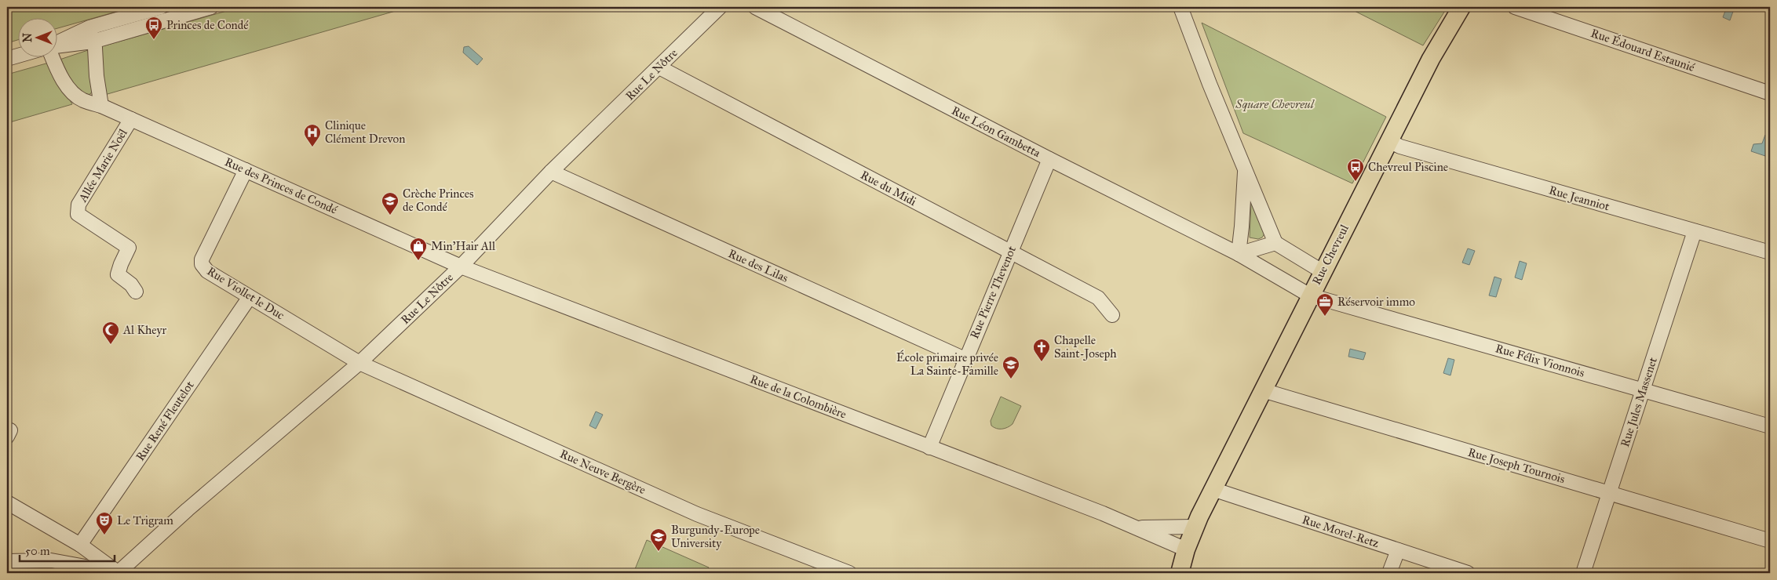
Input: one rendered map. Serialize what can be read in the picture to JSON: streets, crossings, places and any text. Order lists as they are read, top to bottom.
{
  "streets": {
    "main road": ["Rue Chevreul"],
    "street": [
      "Rue Édouard Estaunié",
      "Rue Le Nôtre",
      "Rue Léon Gambetta",
      "Allée Marie Noël",
      "Rue des Princes de Condé",
      "Rue du Midi",
      "Rue Jeanniot",
      "Rue des Lilas",
      "Rue Pierre Thevenot",
      "Rue Viollet le Duc",
      "Rue Félix Vionnois",
      "Rue de la Colombière",
      "Rue Jules Massenet",
      "Rue René Fleutelot",
      "Rue Joseph Tournois",
      "Rue Neuve Bergère",
      "Rue Morel-Retz"
    ]
  },
  "crossings": [
    ["Rue Le Nôtre", "Rue des Princes de Condé"],
    ["Rue Le Nôtre", "Rue du Midi"],
    ["Rue Le Nôtre", "Rue des Lilas"],
    ["Rue Le Nôtre", "Rue Viollet le Duc"],
    ["Rue Le Nôtre", "Rue de la Colombière"],
    ["Rue Le Nôtre", "Rue Neuve Bergère"],
    ["Rue Léon Gambetta", "Rue Chevreul"],
    ["Rue Léon Gambetta", "Rue Pierre Thevenot"],
    ["Rue Léon Gambetta", "Rue Félix Vionnois"],
    ["Allée Marie Noël", "Rue des Princes de Condé"],
    ["Rue des Princes de Condé", "Rue Viollet le Duc"],
    ["Rue des Princes de Condé", "Rue de la Colombière"],
    ["Rue du Midi", "Rue Pierre Thevenot"],
    ["Rue Jeanniot", "Rue Chevreul"],
    ["Rue Jeanniot", "Rue Jules Massenet"],
    ["Rue Chevreul", "Rue Félix Vionnois"],
    ["Rue Chevreul", "Rue de la Colombière"],
    ["Rue Chevreul", "Rue Joseph Tournois"],
    ["Rue Chevreul", "Rue Morel-Retz"],
    ["Rue des Lilas", "Rue Pierre Thevenot"],
    ["Rue Pierre Thevenot", "Rue de la Colombière"],
    ["Rue Viollet le Duc", "Rue René Fleutelot"],
    ["Rue Viollet le Duc", "Rue Neuve Bergère"],
    ["Rue Félix Vionnois", "Rue Jules Massenet"],
    ["Rue Jules Massenet", "Rue Joseph Tournois"]
  ],
  "parks": ["Square Chevreul"],
  "places": {
    "bus stop": ["Princes de Condé", "Chevreul Piscine"],
    "hospital": ["Clinique Clément Drevon"],
    "school or university": ["Crèche Princes de Condé", "École primaire privée La Sainte-Famille", "Burgundy-Europe University"],
    "shop": ["Min'Hair All"],
    "office": ["Réservoir immo"],
    "mosque": ["Al Kheyr"],
    "church": ["Chapelle Saint-Joseph"],
    "theatre": ["Le Trigram"]
  },
  "scale_bar": "50 m",
  "north": "left"
}
